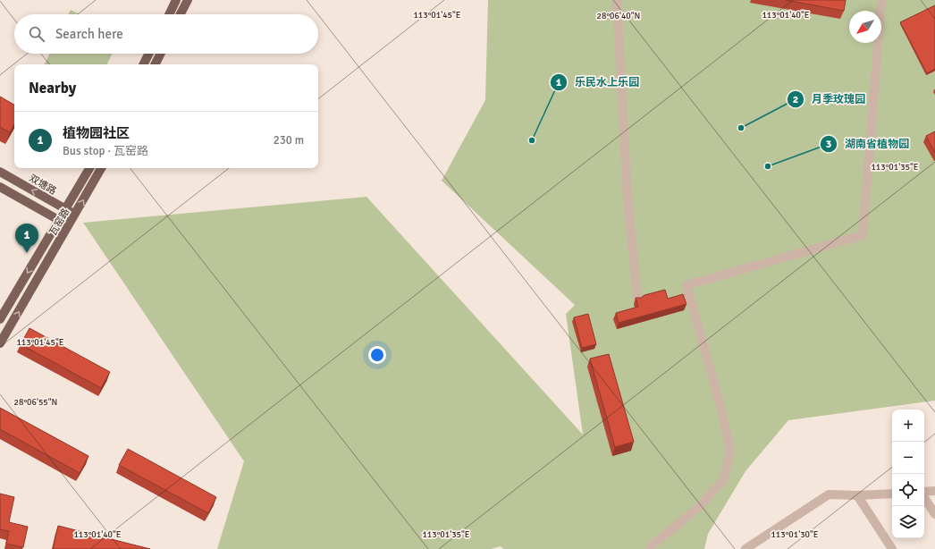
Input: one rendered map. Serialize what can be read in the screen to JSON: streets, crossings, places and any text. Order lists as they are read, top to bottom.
{
  "streets": {
    "main road": ["双塘路", "瓦窑路"]
  },
  "crossings": [
    ["双塘路", "瓦窑路"]
  ],
  "places": ["月季玫瑰园", "乐民水上乐园", "湖南省植物园"],
  "north": "bottom left",
  "page": {
    "search": "Search here",
    "heading": "Nearby",
    "list": [
      {
        "mark": "1",
        "name": "植物园社区",
        "note": "Bus stop · 瓦窑路",
        "value": "230 m"
      }
    ],
    "pins": "1",
    "map_buttons": ["+", "−"]
  },
  "coordinates": [
    "113°01'45\"E",
    "113°01'40\"E",
    "28°06'40\"N",
    "113°01'35\"E",
    "28°06'55\"N",
    "113°01'30\"E"
  ]
}
